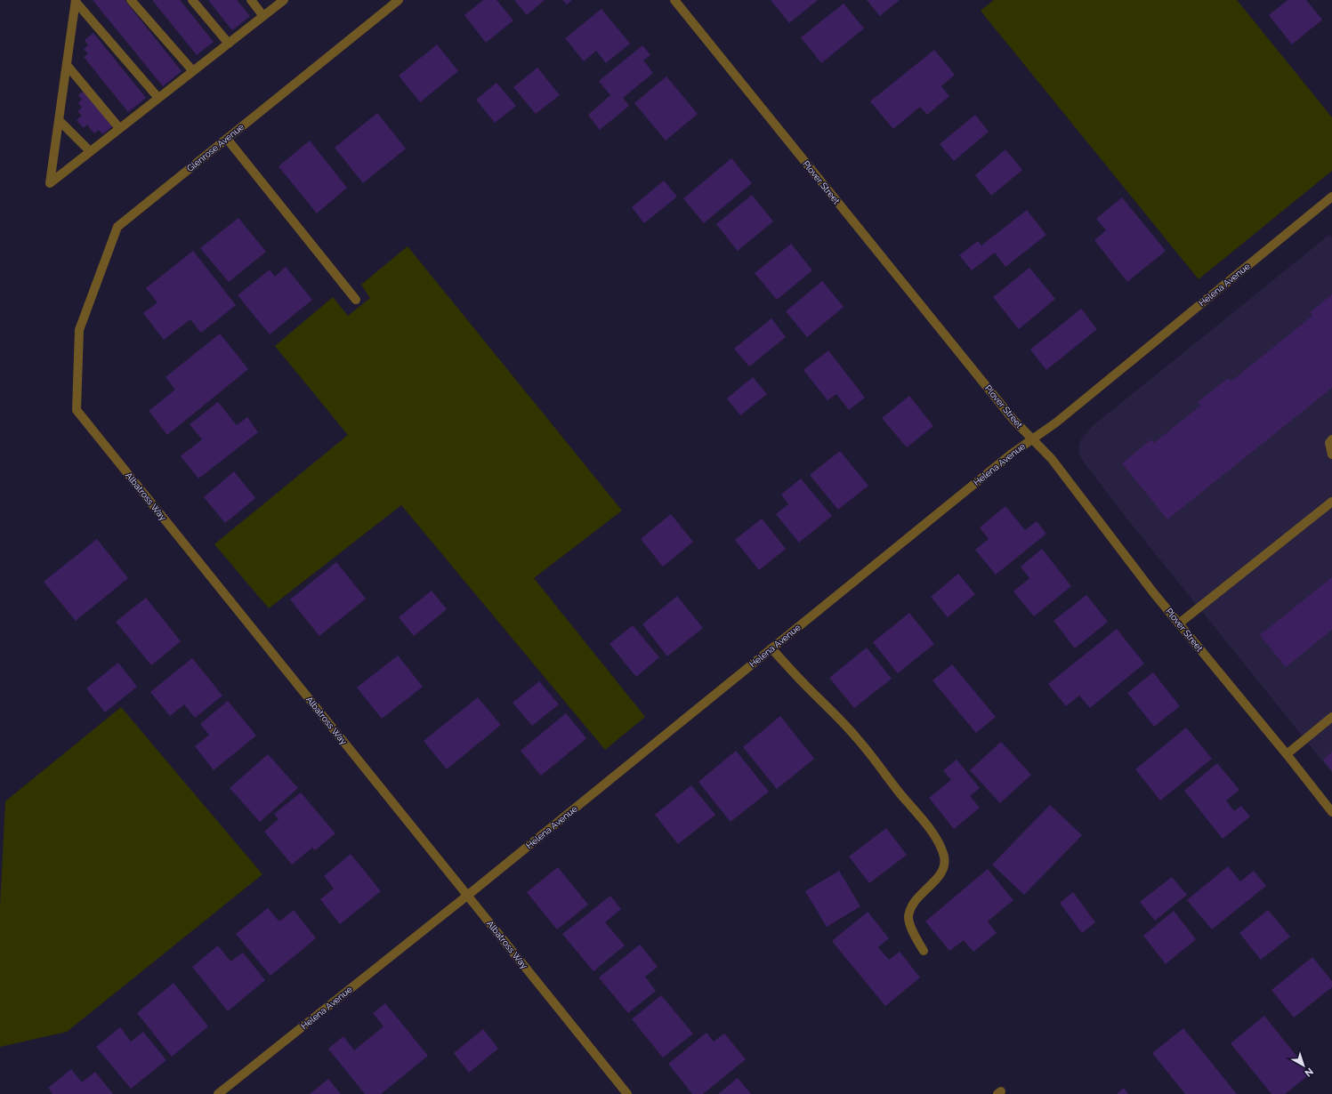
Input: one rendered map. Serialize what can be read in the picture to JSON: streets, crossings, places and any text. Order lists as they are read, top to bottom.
{
  "streets": {
    "street": [
      "Glenrose Avenue",
      "Plover Street",
      "Helena Avenue",
      "Albatross Way"
    ]
  },
  "crossings": [
    ["Glenrose Avenue", "Albatross Way"],
    ["Plover Street", "Helena Avenue"],
    ["Helena Avenue", "Albatross Way"]
  ],
  "north": "bottom right"
}
